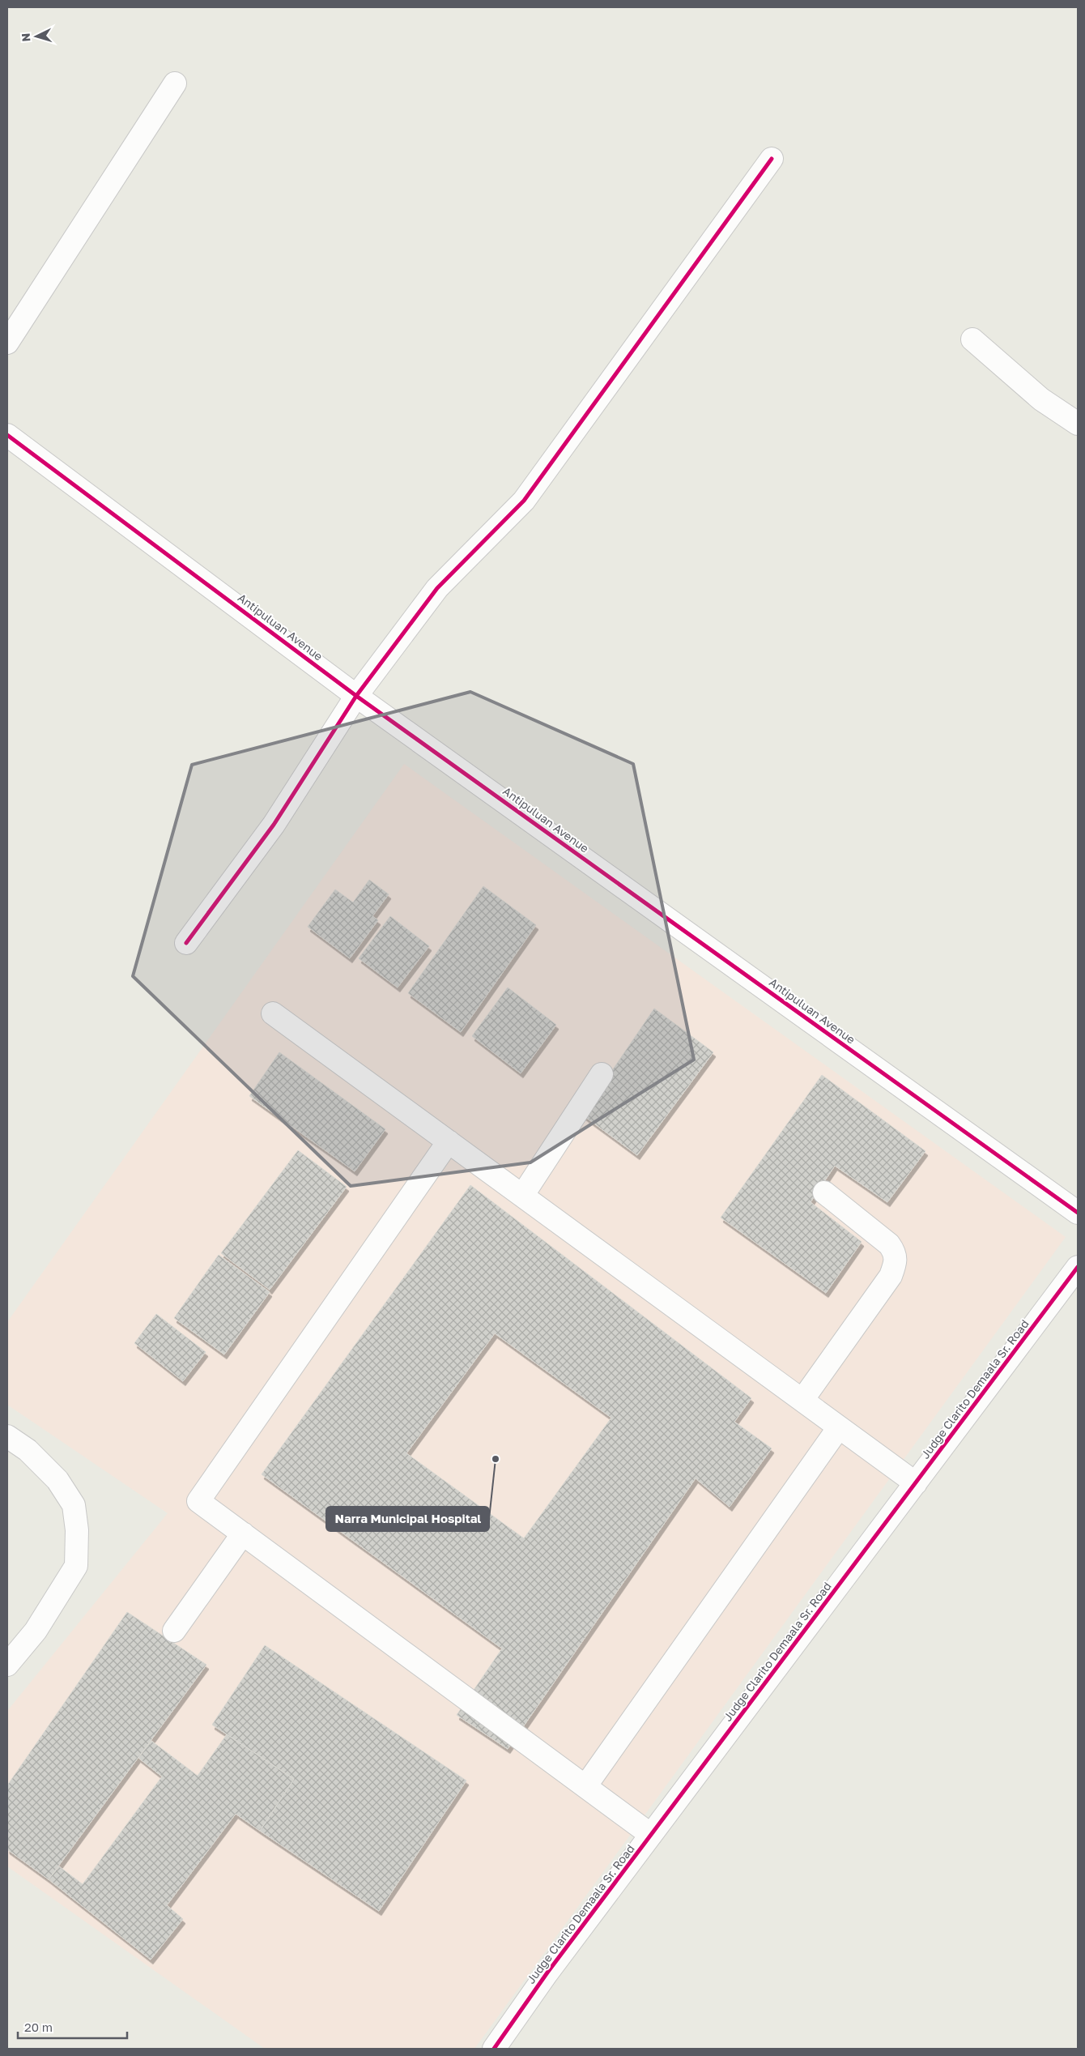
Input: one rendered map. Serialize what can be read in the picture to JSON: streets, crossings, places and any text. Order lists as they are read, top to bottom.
{
  "streets": {
    "street": ["Antipuluan Avenue", "Judge Clarito Demaala Sr. Road"]
  },
  "places": ["Narra Municipal Hospital"],
  "scale_bar": "20 m",
  "north": "left"
}
